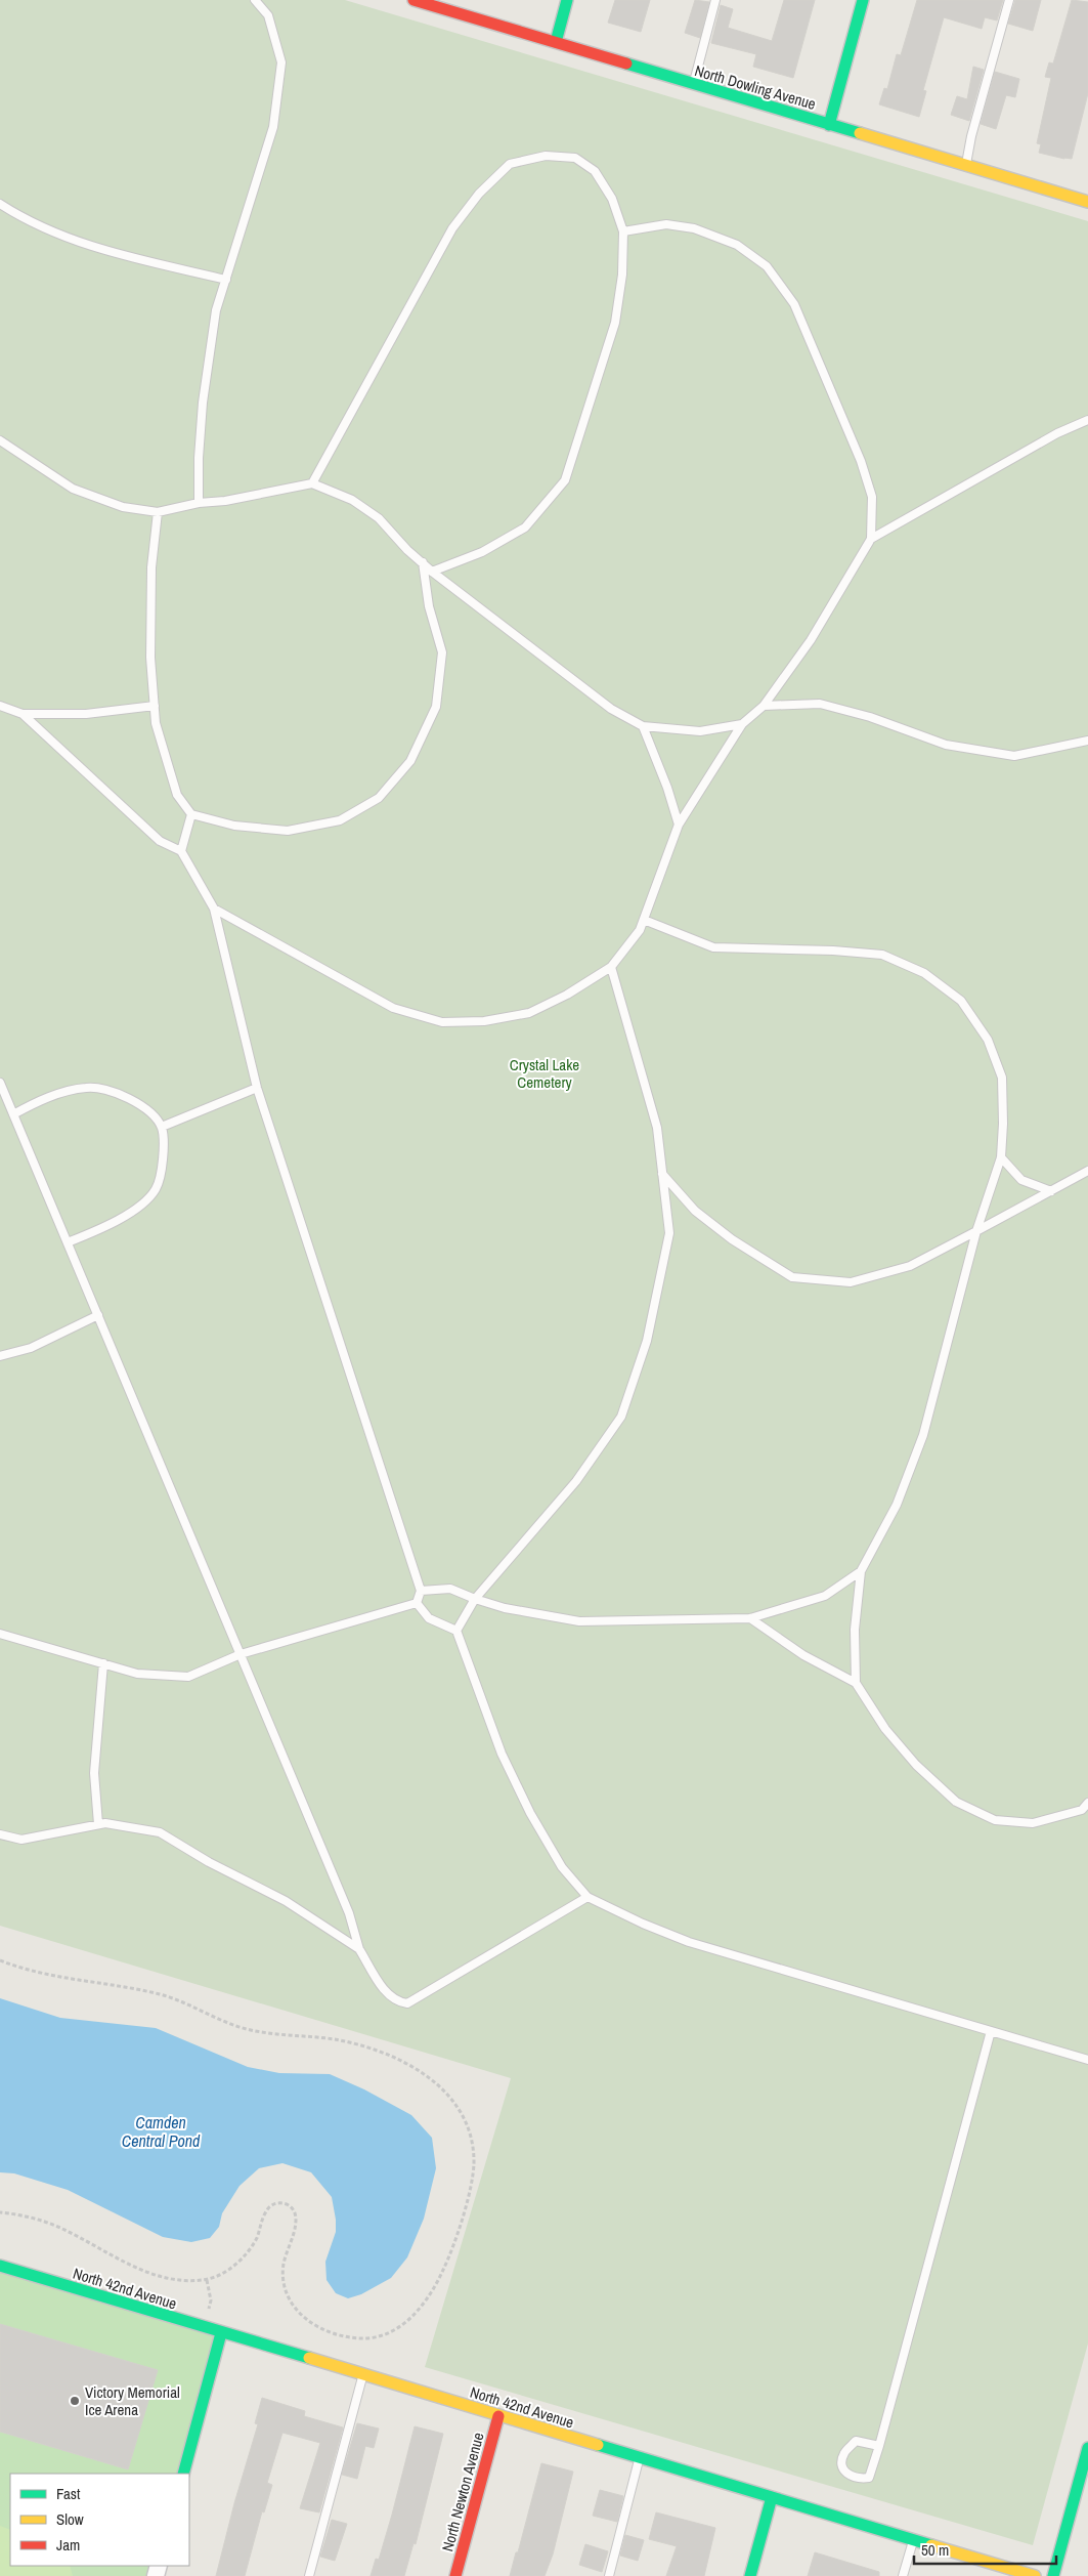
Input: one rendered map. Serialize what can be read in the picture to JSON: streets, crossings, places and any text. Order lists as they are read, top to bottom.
{
  "streets": {
    "street": ["North Dowling Avenue", "North 42nd Avenue", "North Newton Avenue"]
  },
  "crossings": [
    ["North 42nd Avenue", "North Newton Avenue"]
  ],
  "water": ["Camden Central Pond"],
  "parks": ["Crystal Lake Cemetery"],
  "places": ["Victory Memorial Ice Arena"],
  "legend": ["Fast", "Slow", "Jam"],
  "scale_bar": "50 m"
}
